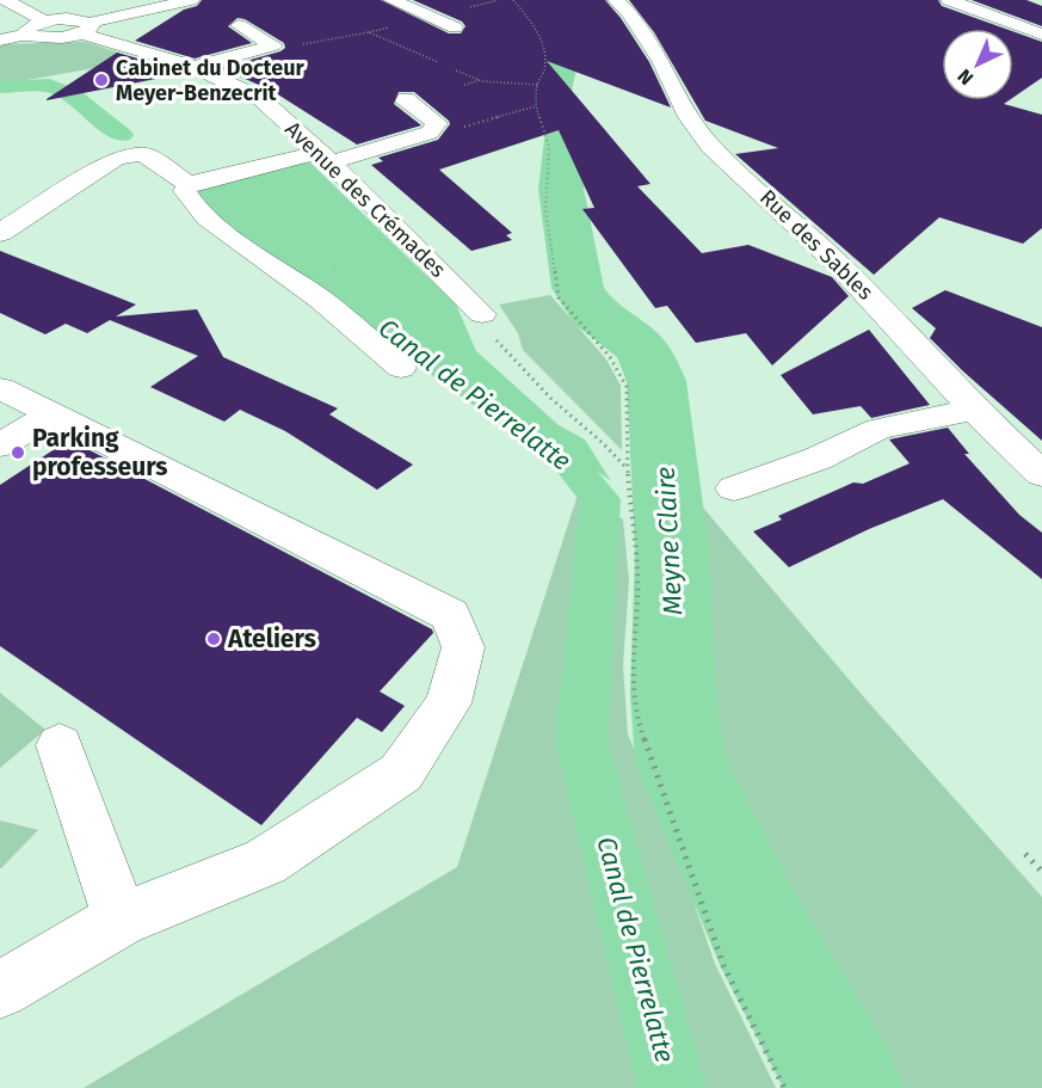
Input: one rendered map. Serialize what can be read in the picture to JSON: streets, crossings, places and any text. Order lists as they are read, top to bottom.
{
  "streets": {
    "street": ["Avenue des Crémades", "Rue des Sables"]
  },
  "water": ["Canal de Pierrelatte", "Meyne Claire"],
  "places": ["Cabinet du Docteur Meyer-Benzecrit", "Parking professeurs", "Ateliers"],
  "north": "bottom left"
}
